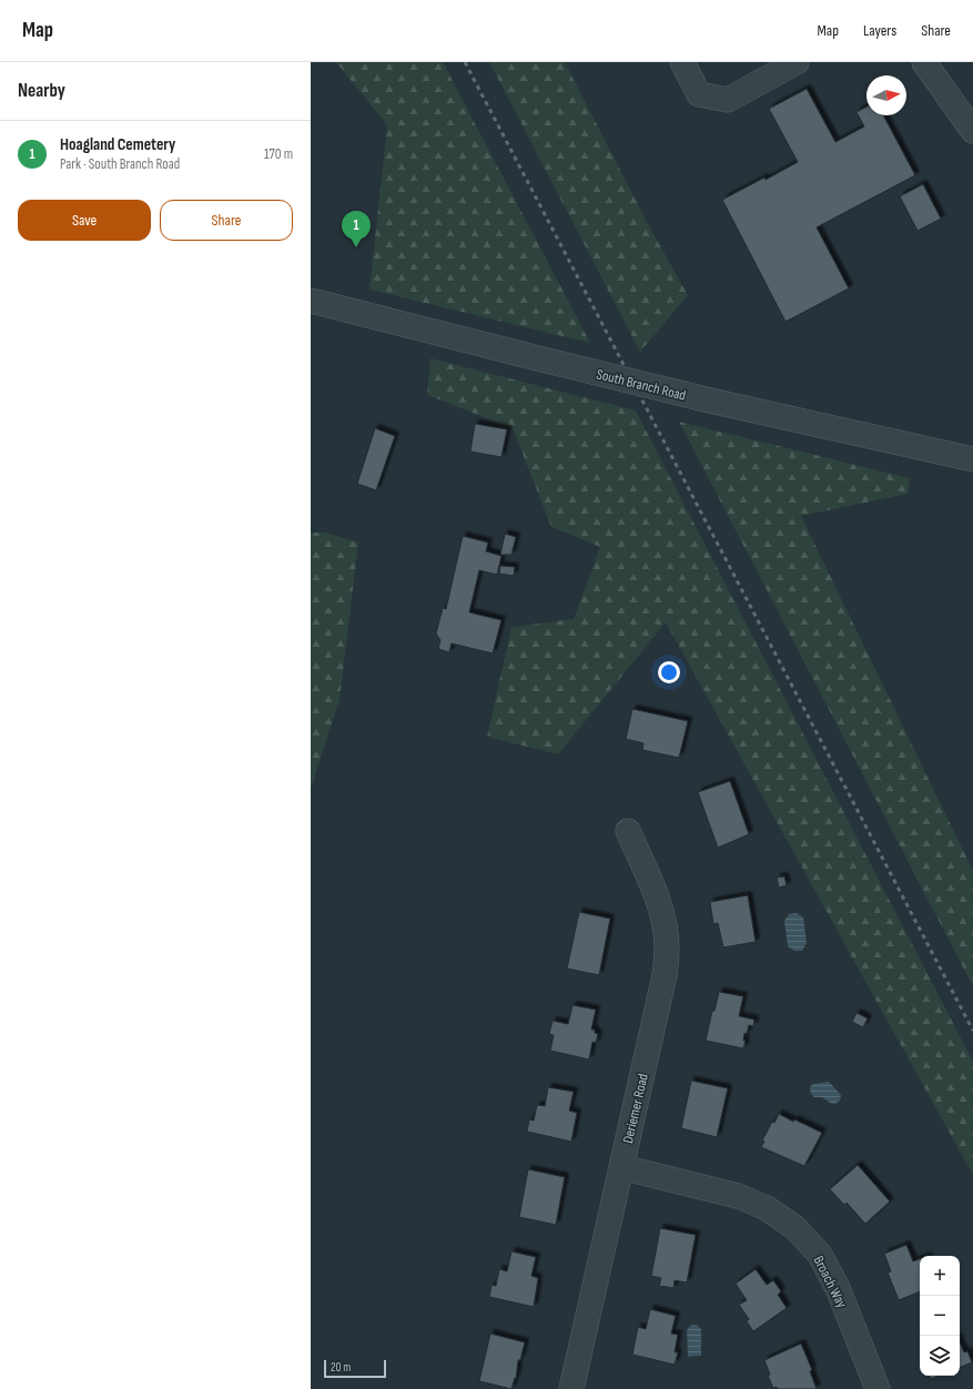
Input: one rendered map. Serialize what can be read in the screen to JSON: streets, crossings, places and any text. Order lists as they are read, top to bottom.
{
  "streets": {
    "street": ["South Branch Road", "Deriemer Road", "Broach Way"]
  },
  "crossings": [
    ["Deriemer Road", "Broach Way"]
  ],
  "scale_bar": "20 m",
  "north": "right",
  "page": {
    "header": "Map",
    "nav": ["Map", "Layers", "Share"],
    "heading": "Nearby",
    "list": [
      {
        "mark": "1",
        "name": "Hoagland Cemetery",
        "note": "Park · South Branch Road",
        "value": "170 m"
      }
    ],
    "buttons": ["Save", "Share"],
    "pins": "1",
    "map_buttons": ["+", "−"],
    "scale": "20 m"
  }
}
